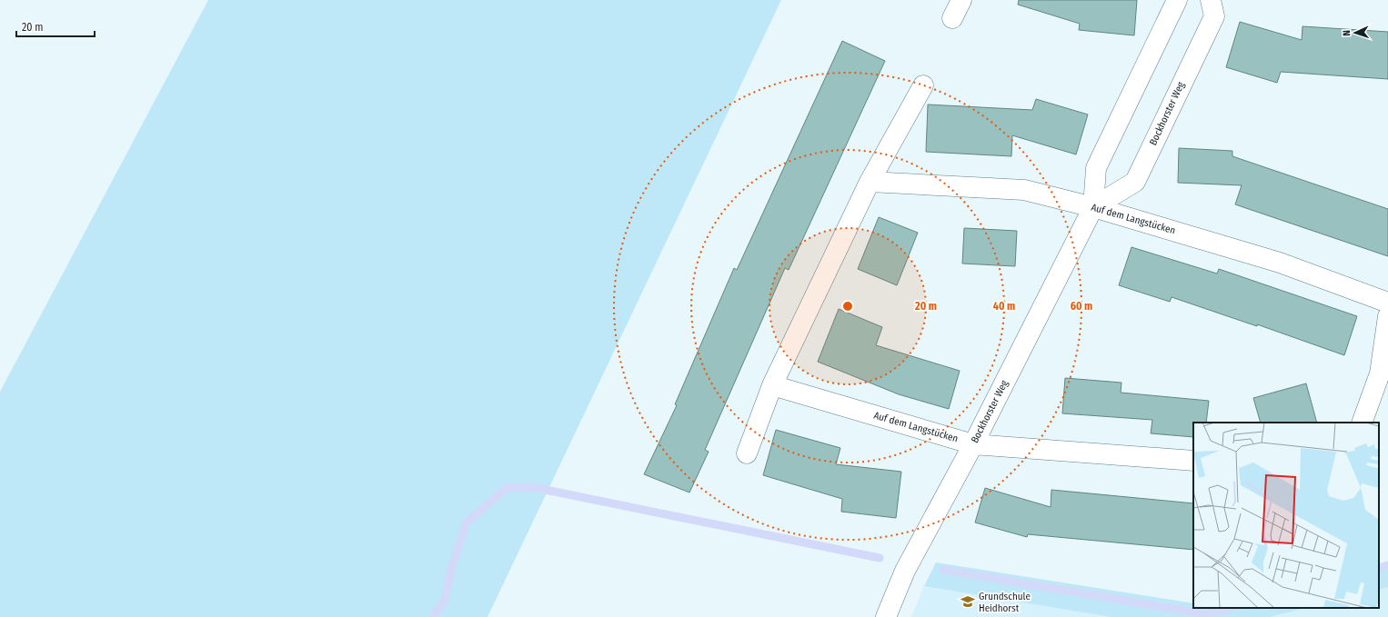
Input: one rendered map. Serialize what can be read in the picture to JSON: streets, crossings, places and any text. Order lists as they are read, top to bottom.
{
  "streets": {
    "street": ["Bockhorster Weg", "Auf dem Langstücken"]
  },
  "crossings": [
    ["Bockhorster Weg", "Auf dem Langstücken"]
  ],
  "places": {
    "school or university": ["Grundschule Heidhorst"]
  },
  "scale_bar": "20 m",
  "north": "left",
  "rings": ["20 m", "40 m", "60 m"]
}
